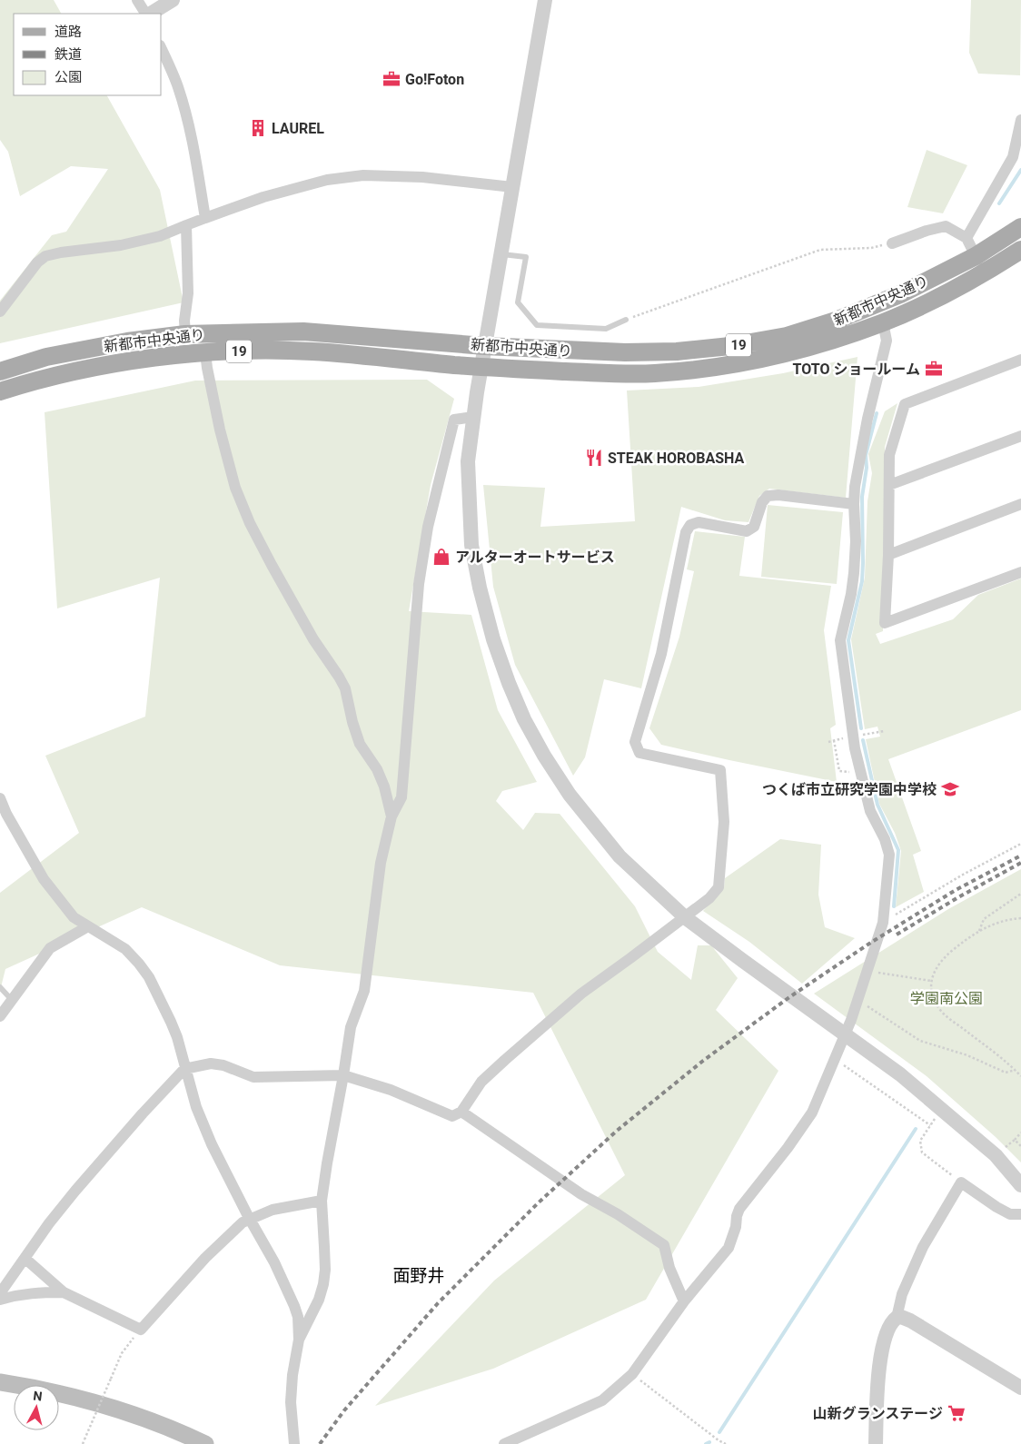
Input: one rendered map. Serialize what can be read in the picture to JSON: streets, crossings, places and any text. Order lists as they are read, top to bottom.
{
  "streets": {
    "main road": ["新都市中央通り", "19"]
  },
  "districts": ["面野井"],
  "parks": ["学園南公園"],
  "places": {
    "office": ["Go!Foton", "TOTO ショールーム"],
    "building": ["LAUREL"],
    "restaurant": ["STEAK HOROBASHA"],
    "shop": ["アルターオートサービス"],
    "school or university": ["つくば市立研究学園中学校"],
    "supermarket": ["山新グランステージ"]
  },
  "legend": ["道路", "鉄道", "公園"],
  "north": "top"
}
